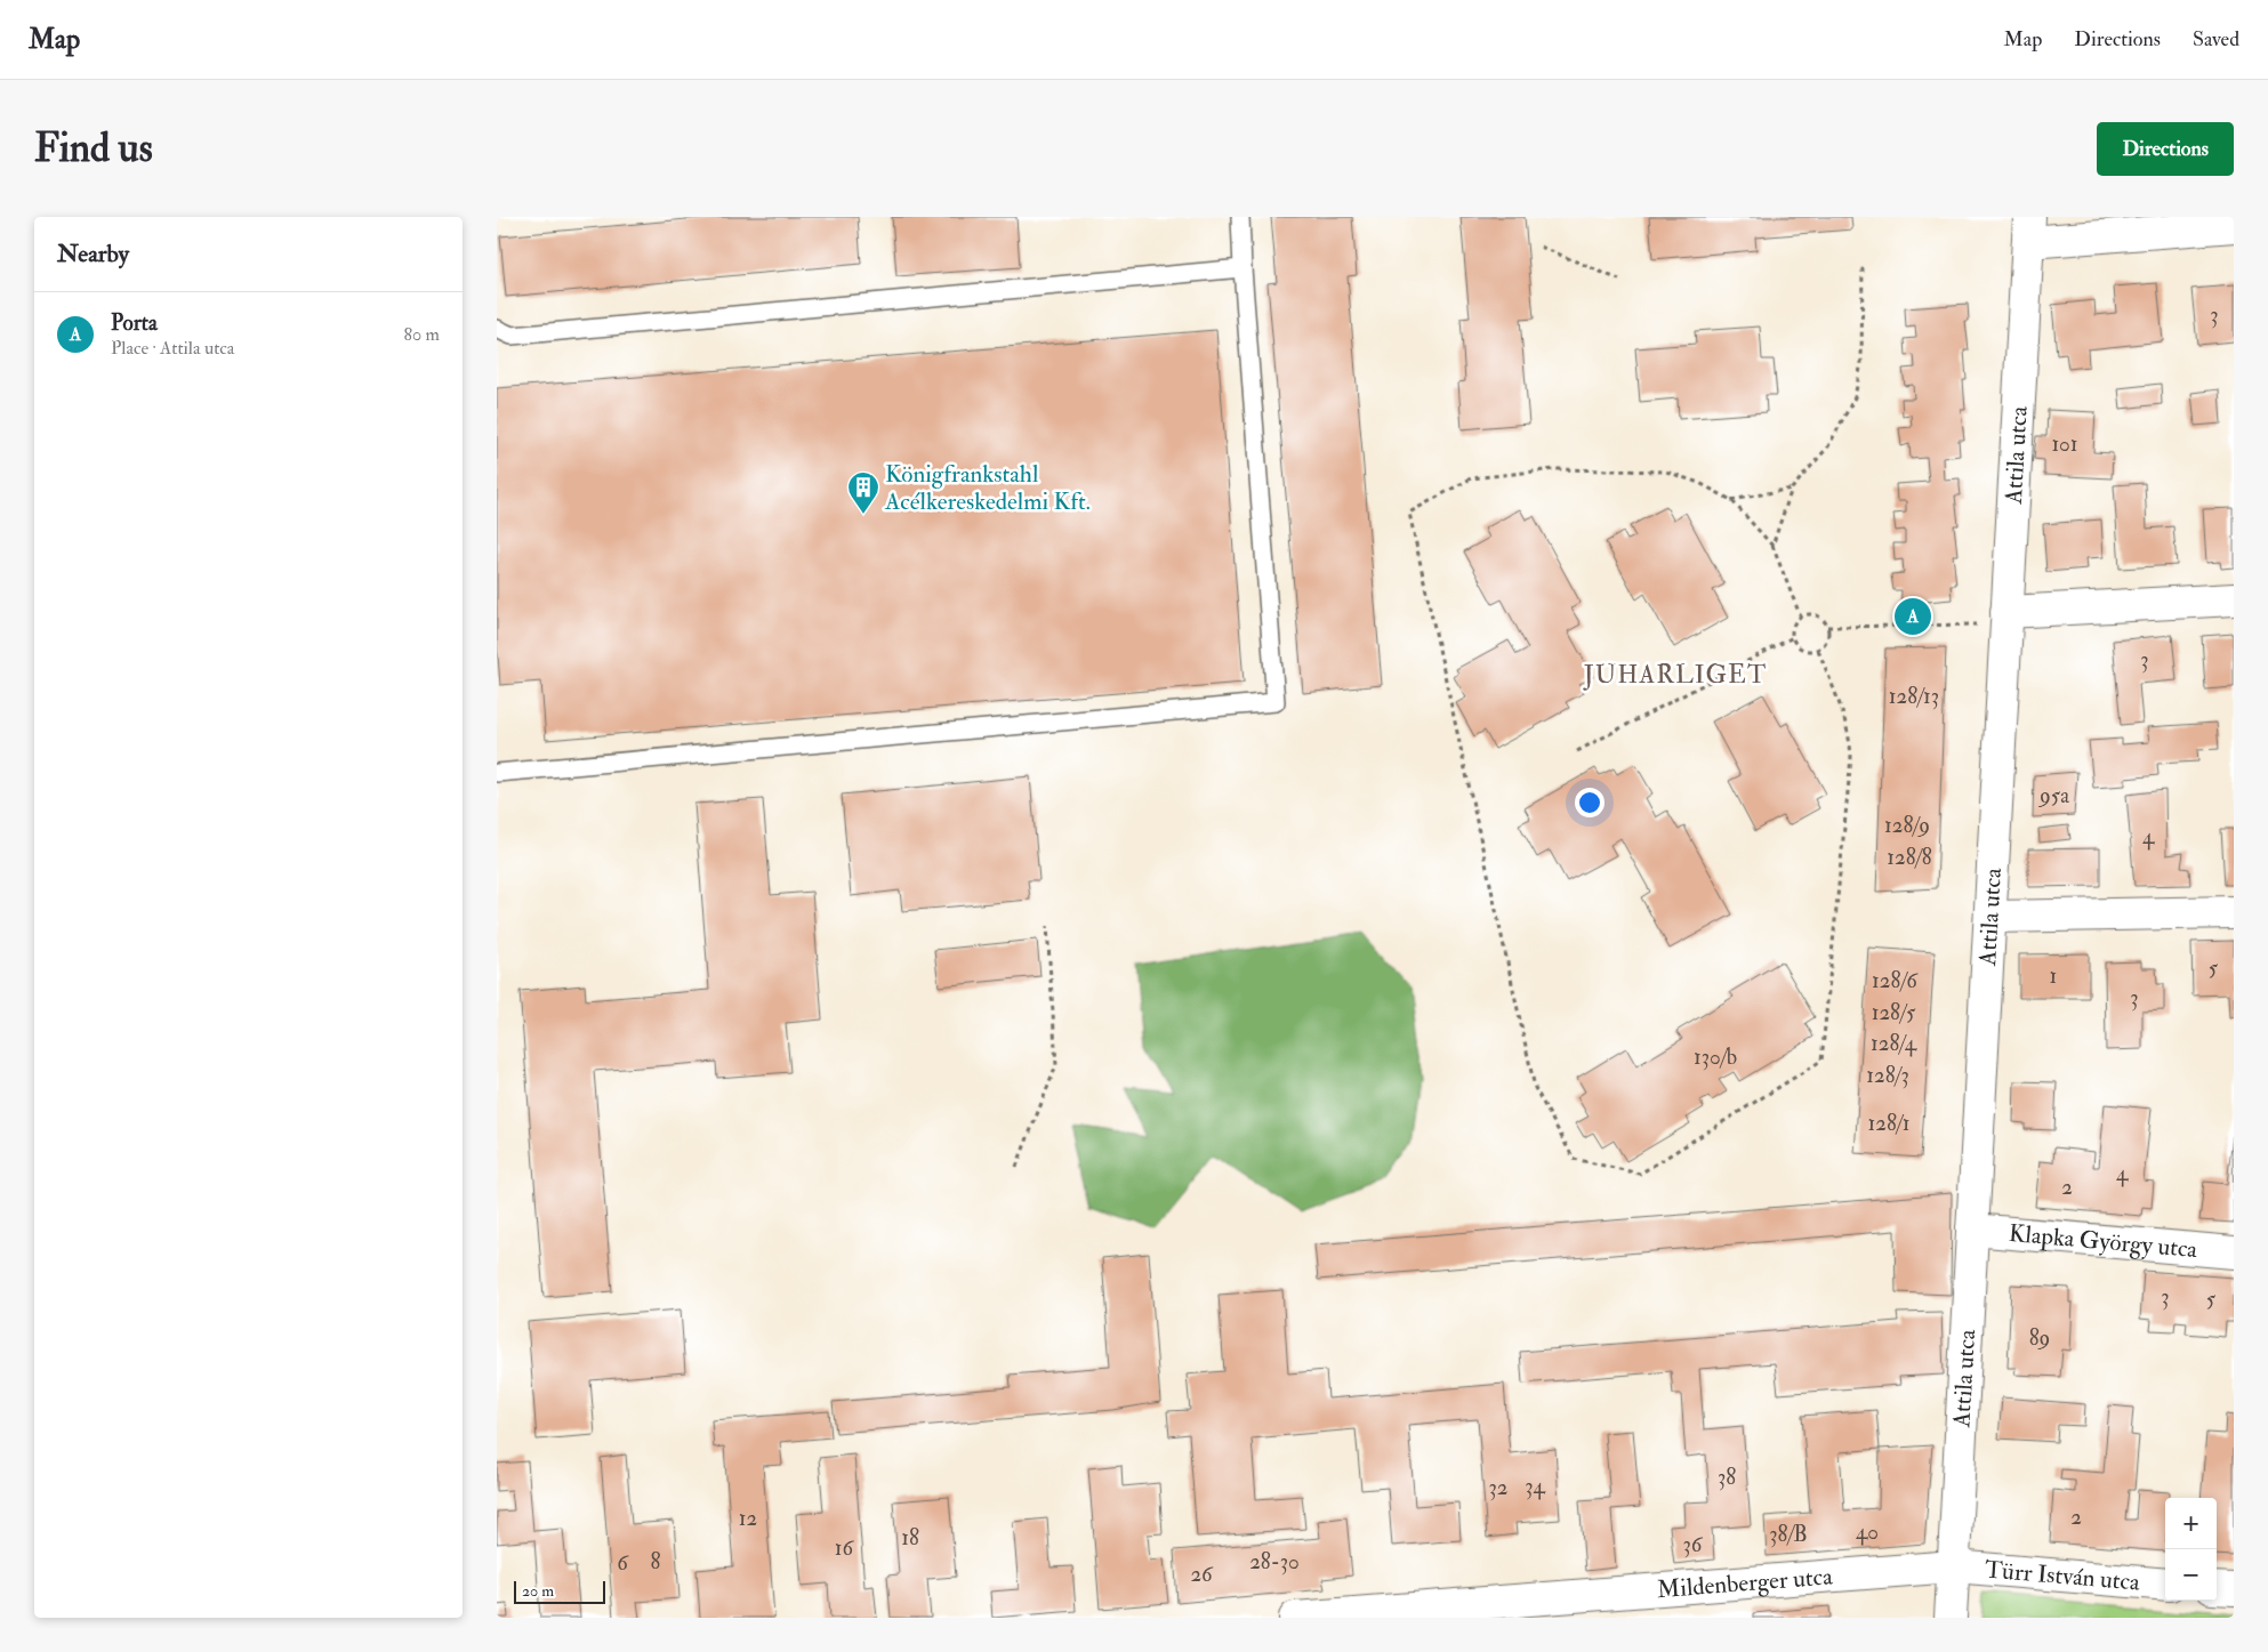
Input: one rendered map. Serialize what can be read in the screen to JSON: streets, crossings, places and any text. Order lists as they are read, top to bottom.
{
  "streets": {
    "street": [
      "Attila utca",
      "Klapka György utca",
      "Türr István utca",
      "Mildenberger utca"
    ]
  },
  "crossings": [
    ["Attila utca", "Klapka György utca"],
    ["Attila utca", "Türr István utca"],
    ["Attila utca", "Mildenberger utca"],
    ["Türr István utca", "Mildenberger utca"]
  ],
  "districts": ["JUHARLIGET"],
  "places": {
    "building": ["Königfrankstahl Acélkereskedelmi Kft."]
  },
  "house_numbers": [
    "3",
    "101",
    "3",
    "128/13",
    "95a",
    "128/9",
    "4",
    "128/8",
    "5",
    "1",
    "128/6",
    "3",
    "128/5",
    "128/4",
    "130/b",
    "128/3",
    "128/1",
    "4",
    "2",
    "3",
    "5",
    "89",
    "38",
    "34",
    "32",
    "2",
    "12",
    "40",
    "38/B",
    "18",
    "36",
    "16",
    "8",
    "28-30",
    "6",
    "26"
  ],
  "scale_bar": "20 m",
  "page": {
    "header": "Map",
    "nav": ["Map", "Directions", "Saved"],
    "buttons": "Directions",
    "title": "Find us",
    "heading": "Nearby",
    "list": [
      {
        "mark": "A",
        "name": "Porta",
        "note": "Place · Attila utca",
        "value": "80 m"
      }
    ],
    "pins": "A",
    "map_buttons": ["+", "−"],
    "scale": "20 m"
  }
}
